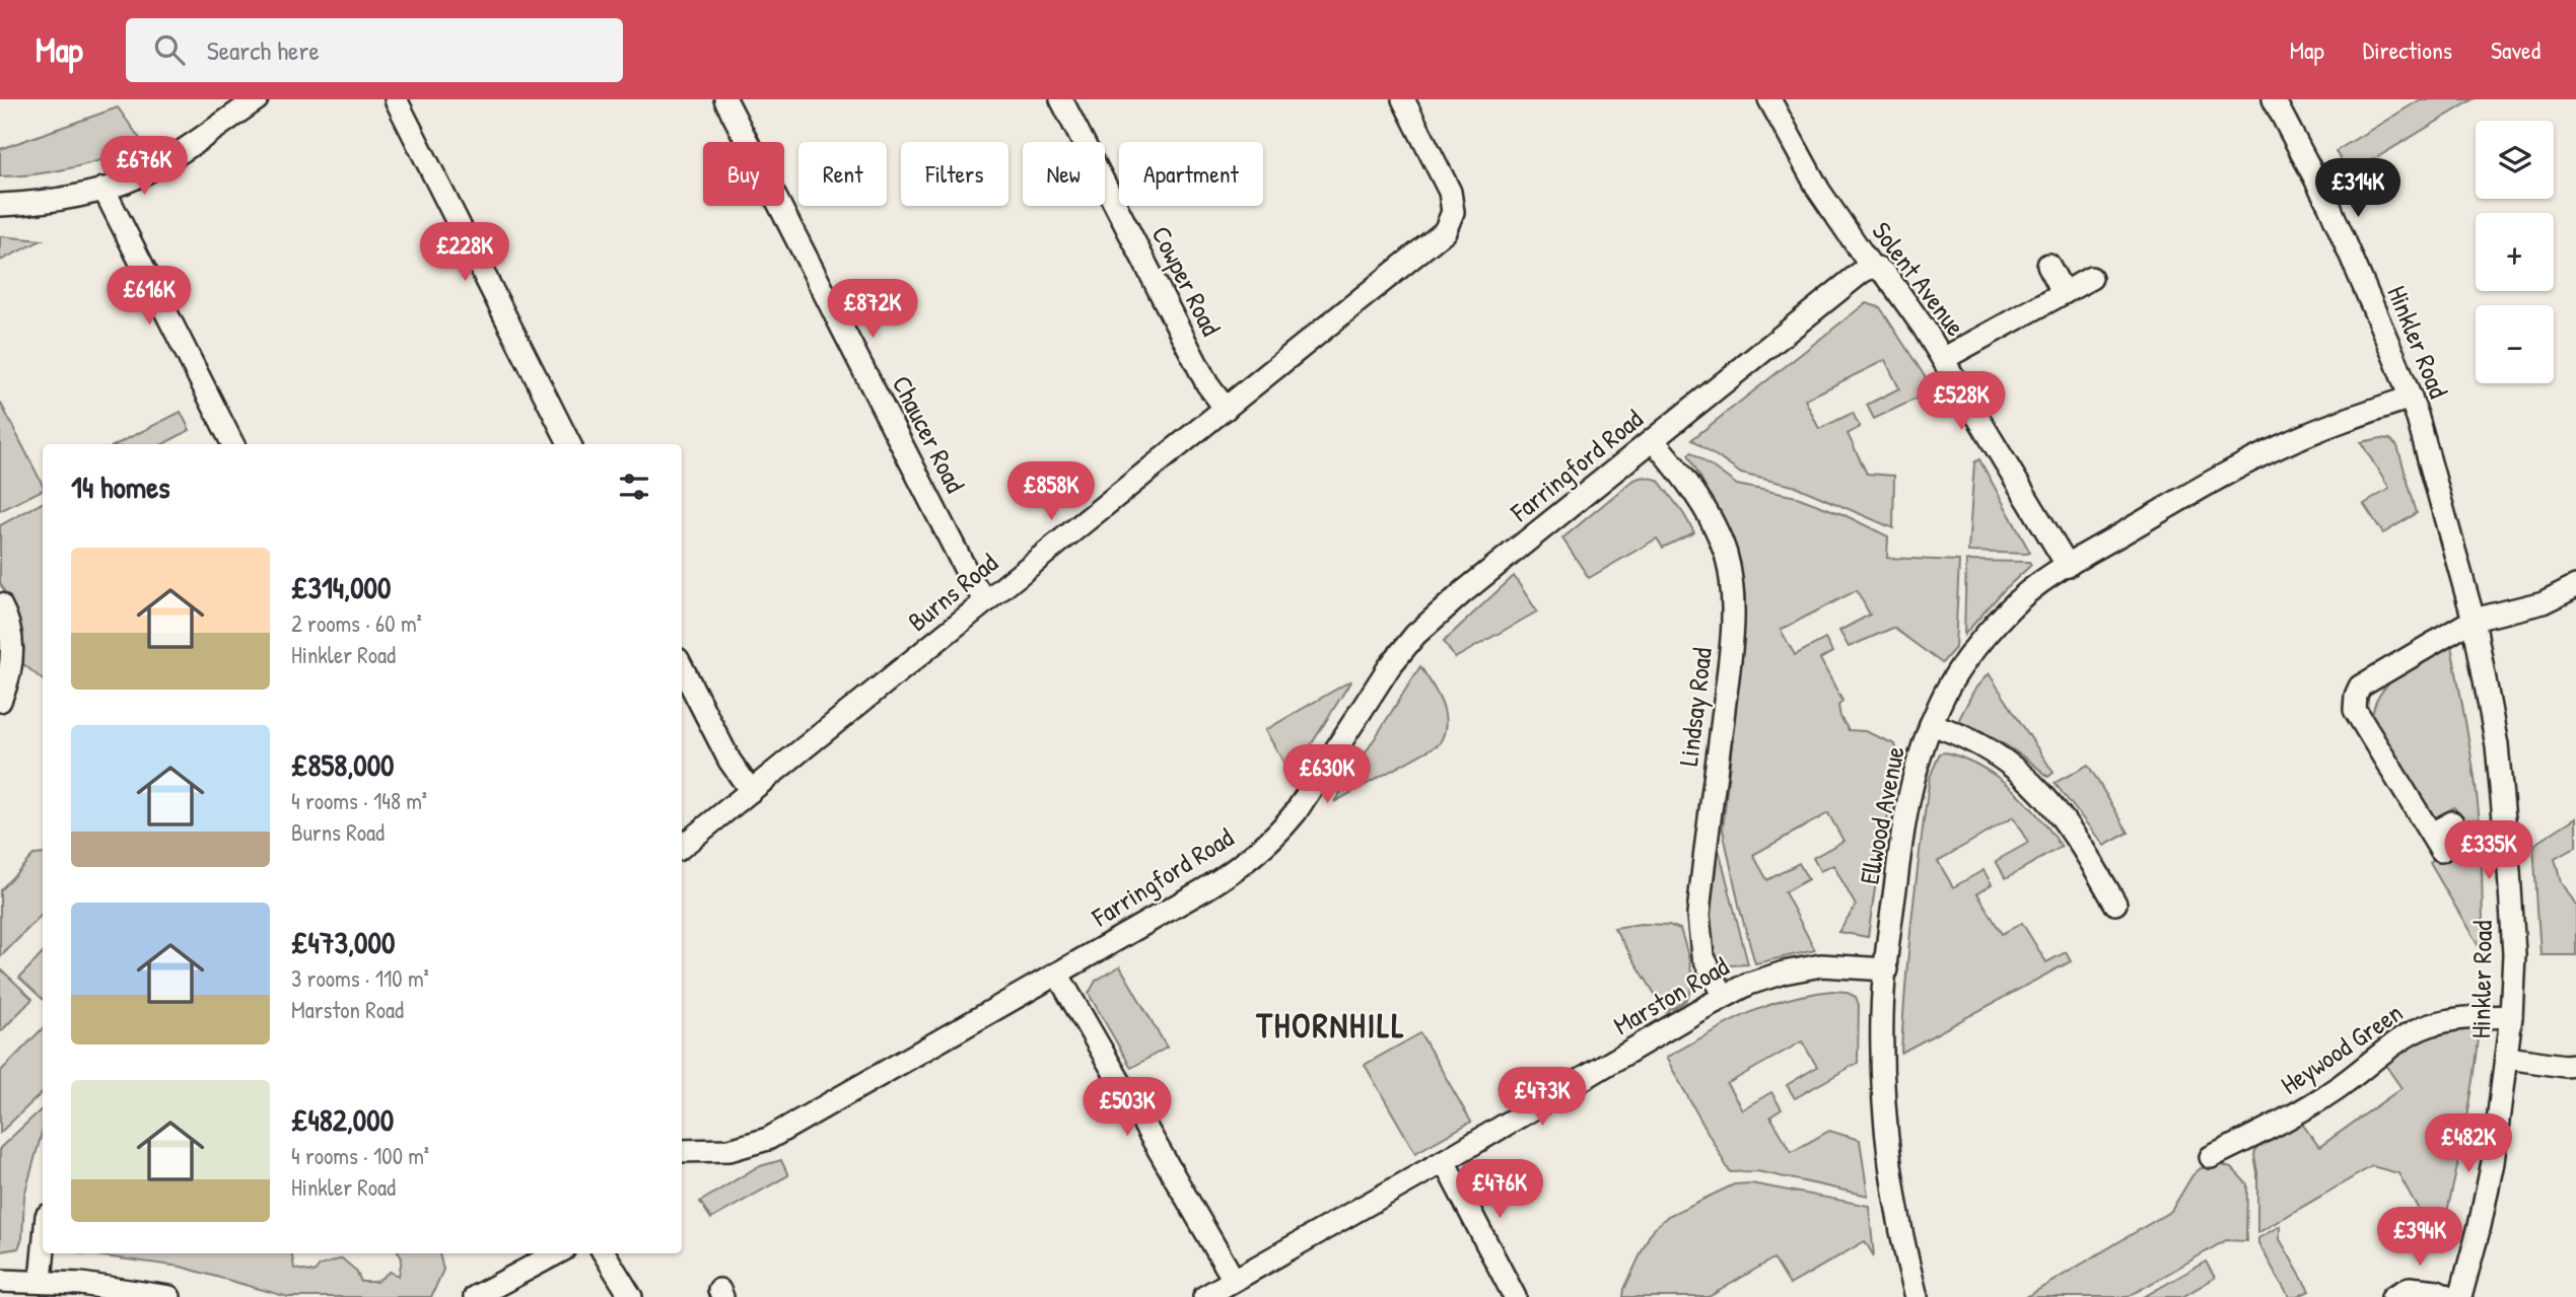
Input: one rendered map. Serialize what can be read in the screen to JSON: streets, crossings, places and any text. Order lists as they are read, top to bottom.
{
  "streets": {
    "street": [
      "Solent Avenue",
      "Cowper Road",
      "Hinkler Road",
      "Chaucer Road",
      "Farringford Road",
      "Burns Road",
      "Lindsay Road",
      "Ellwood Avenue",
      "Marston Road",
      "Heywood Green"
    ]
  },
  "crossings": [
    ["Solent Avenue", "Farringford Road"],
    ["Solent Avenue", "Ellwood Avenue"],
    ["Cowper Road", "Burns Road"],
    ["Hinkler Road", "Ellwood Avenue"],
    ["Hinkler Road", "Heywood Green"],
    ["Chaucer Road", "Burns Road"],
    ["Farringford Road", "Lindsay Road"],
    ["Lindsay Road", "Marston Road"],
    ["Ellwood Avenue", "Marston Road"]
  ],
  "districts": ["THORNHILL"],
  "page": {
    "header": "Map",
    "search": "Search here",
    "nav": ["Map", "Directions", "Saved"],
    "map_buttons": ["+", "−"],
    "price": [
      "£676K",
      "£314K",
      "£228K",
      "£616K",
      "£872K",
      "£528K",
      "£858K",
      "£630K",
      "£335K",
      "£473K",
      "£503K",
      "£482K",
      "£476K",
      "£394K"
    ],
    "chip": [
      "Buy",
      "Rent",
      "Filters",
      "New",
      "Apartment"
    ],
    "heading": "14 homes",
    "list": [
      {
        "name": "£314,000",
        "note": "2 rooms · 60 m² · Hinkler Road"
      },
      {
        "name": "£858,000",
        "note": "4 rooms · 148 m² · Burns Road"
      },
      {
        "name": "£473,000",
        "note": "3 rooms · 110 m² · Marston Road"
      },
      {
        "name": "£482,000",
        "note": "4 rooms · 100 m² · Hinkler Road"
      }
    ]
  }
}
